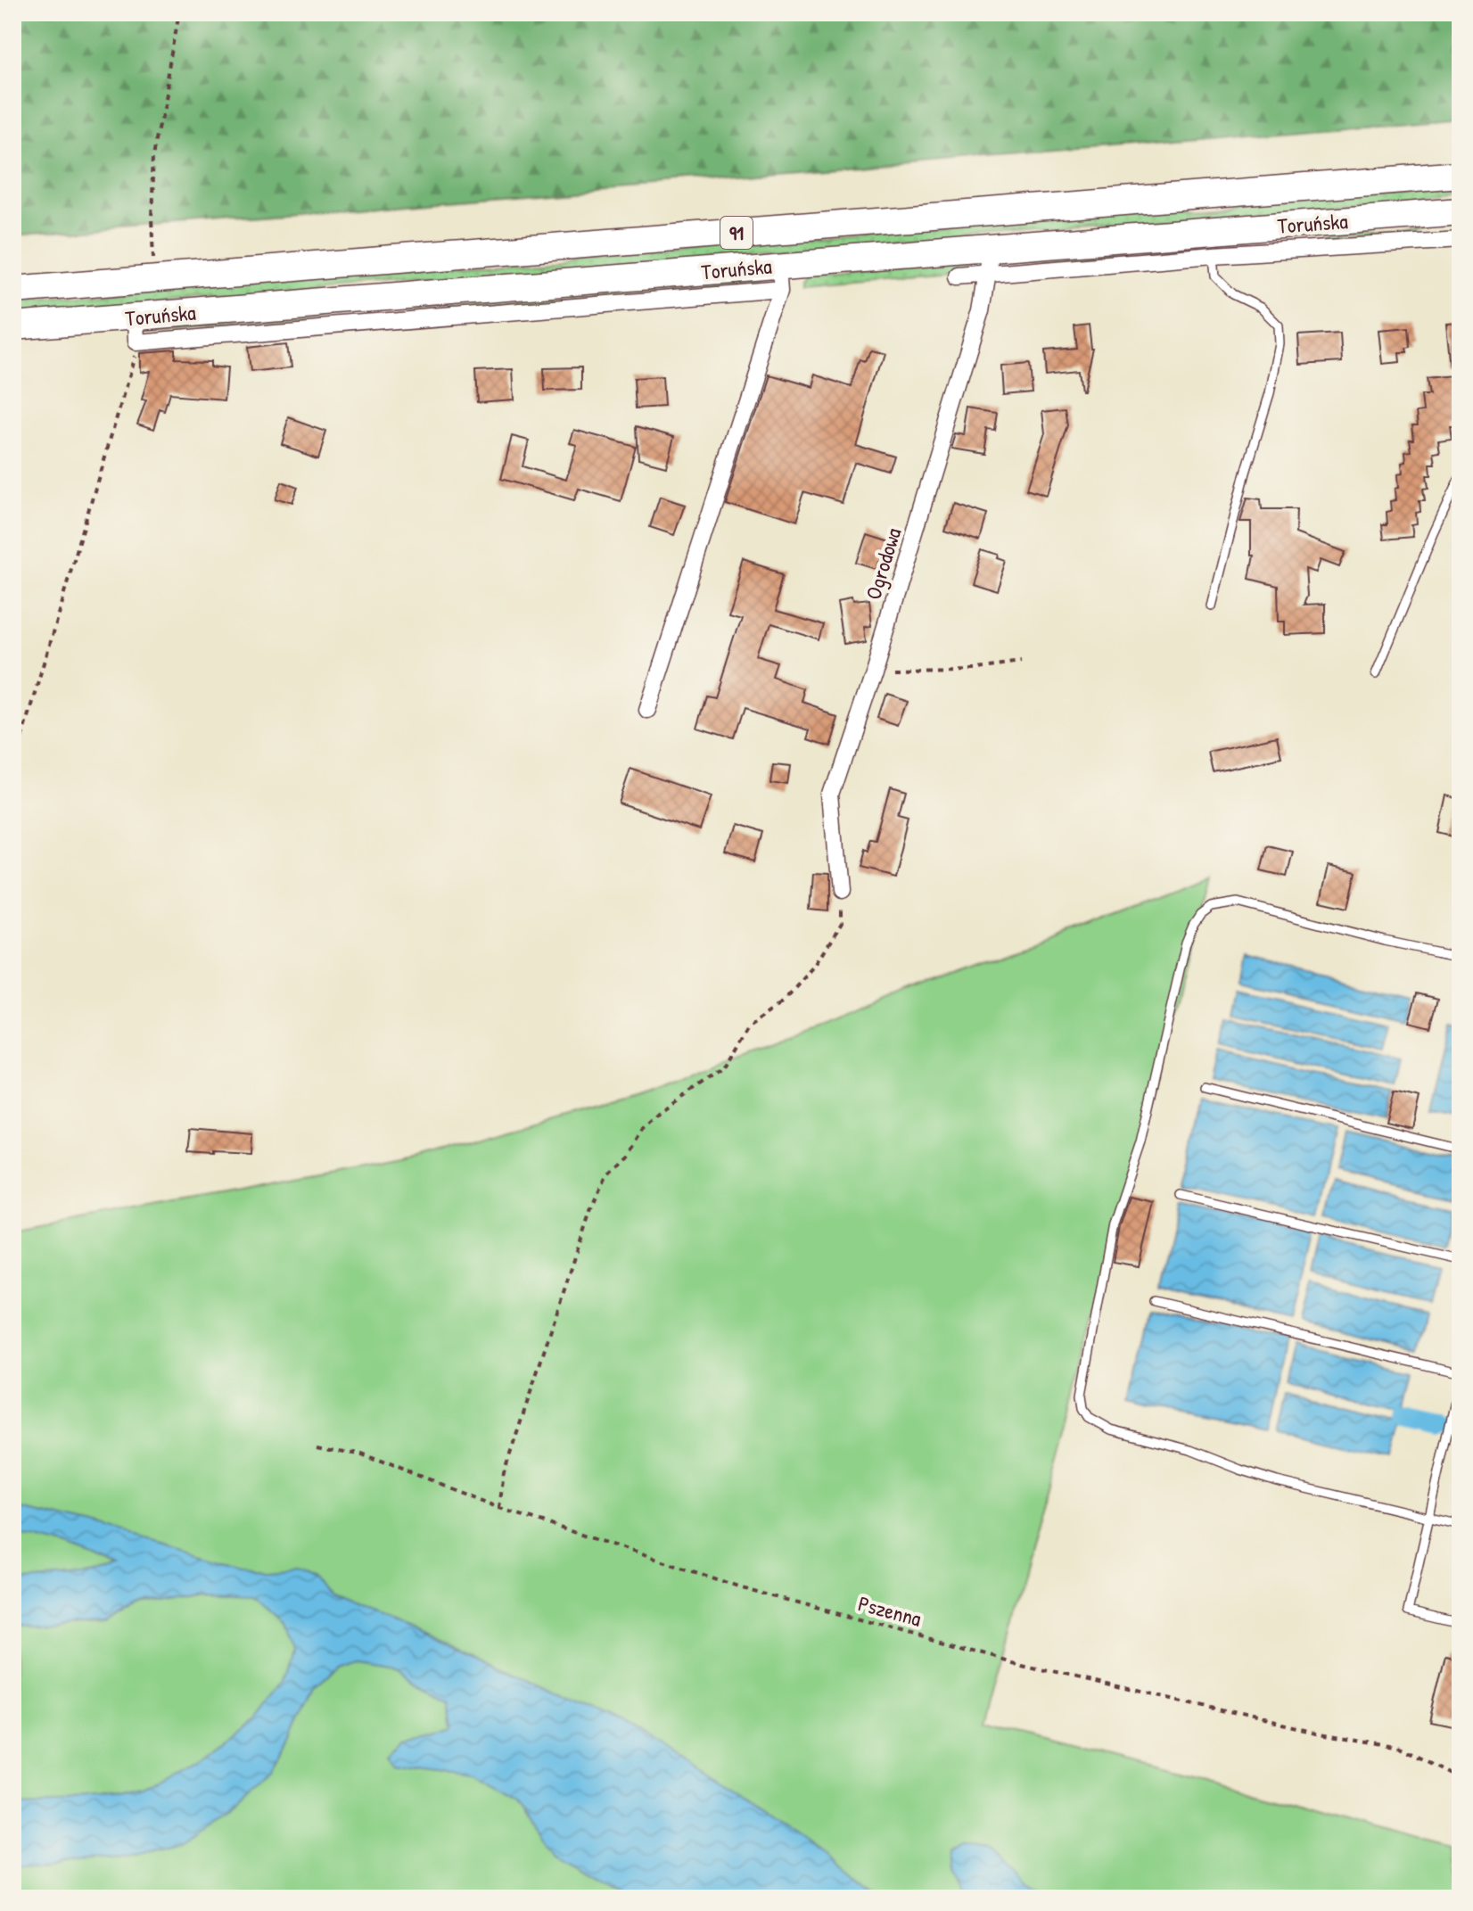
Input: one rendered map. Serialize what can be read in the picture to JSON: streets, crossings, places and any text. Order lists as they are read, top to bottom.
{
  "streets": {
    "main road": ["Toruńska", "91"],
    "street": ["Ogrodowa"],
    "path": ["Pszenna"]
  },
  "crossings": [
    ["Toruńska", "Ogrodowa"]
  ]
}
